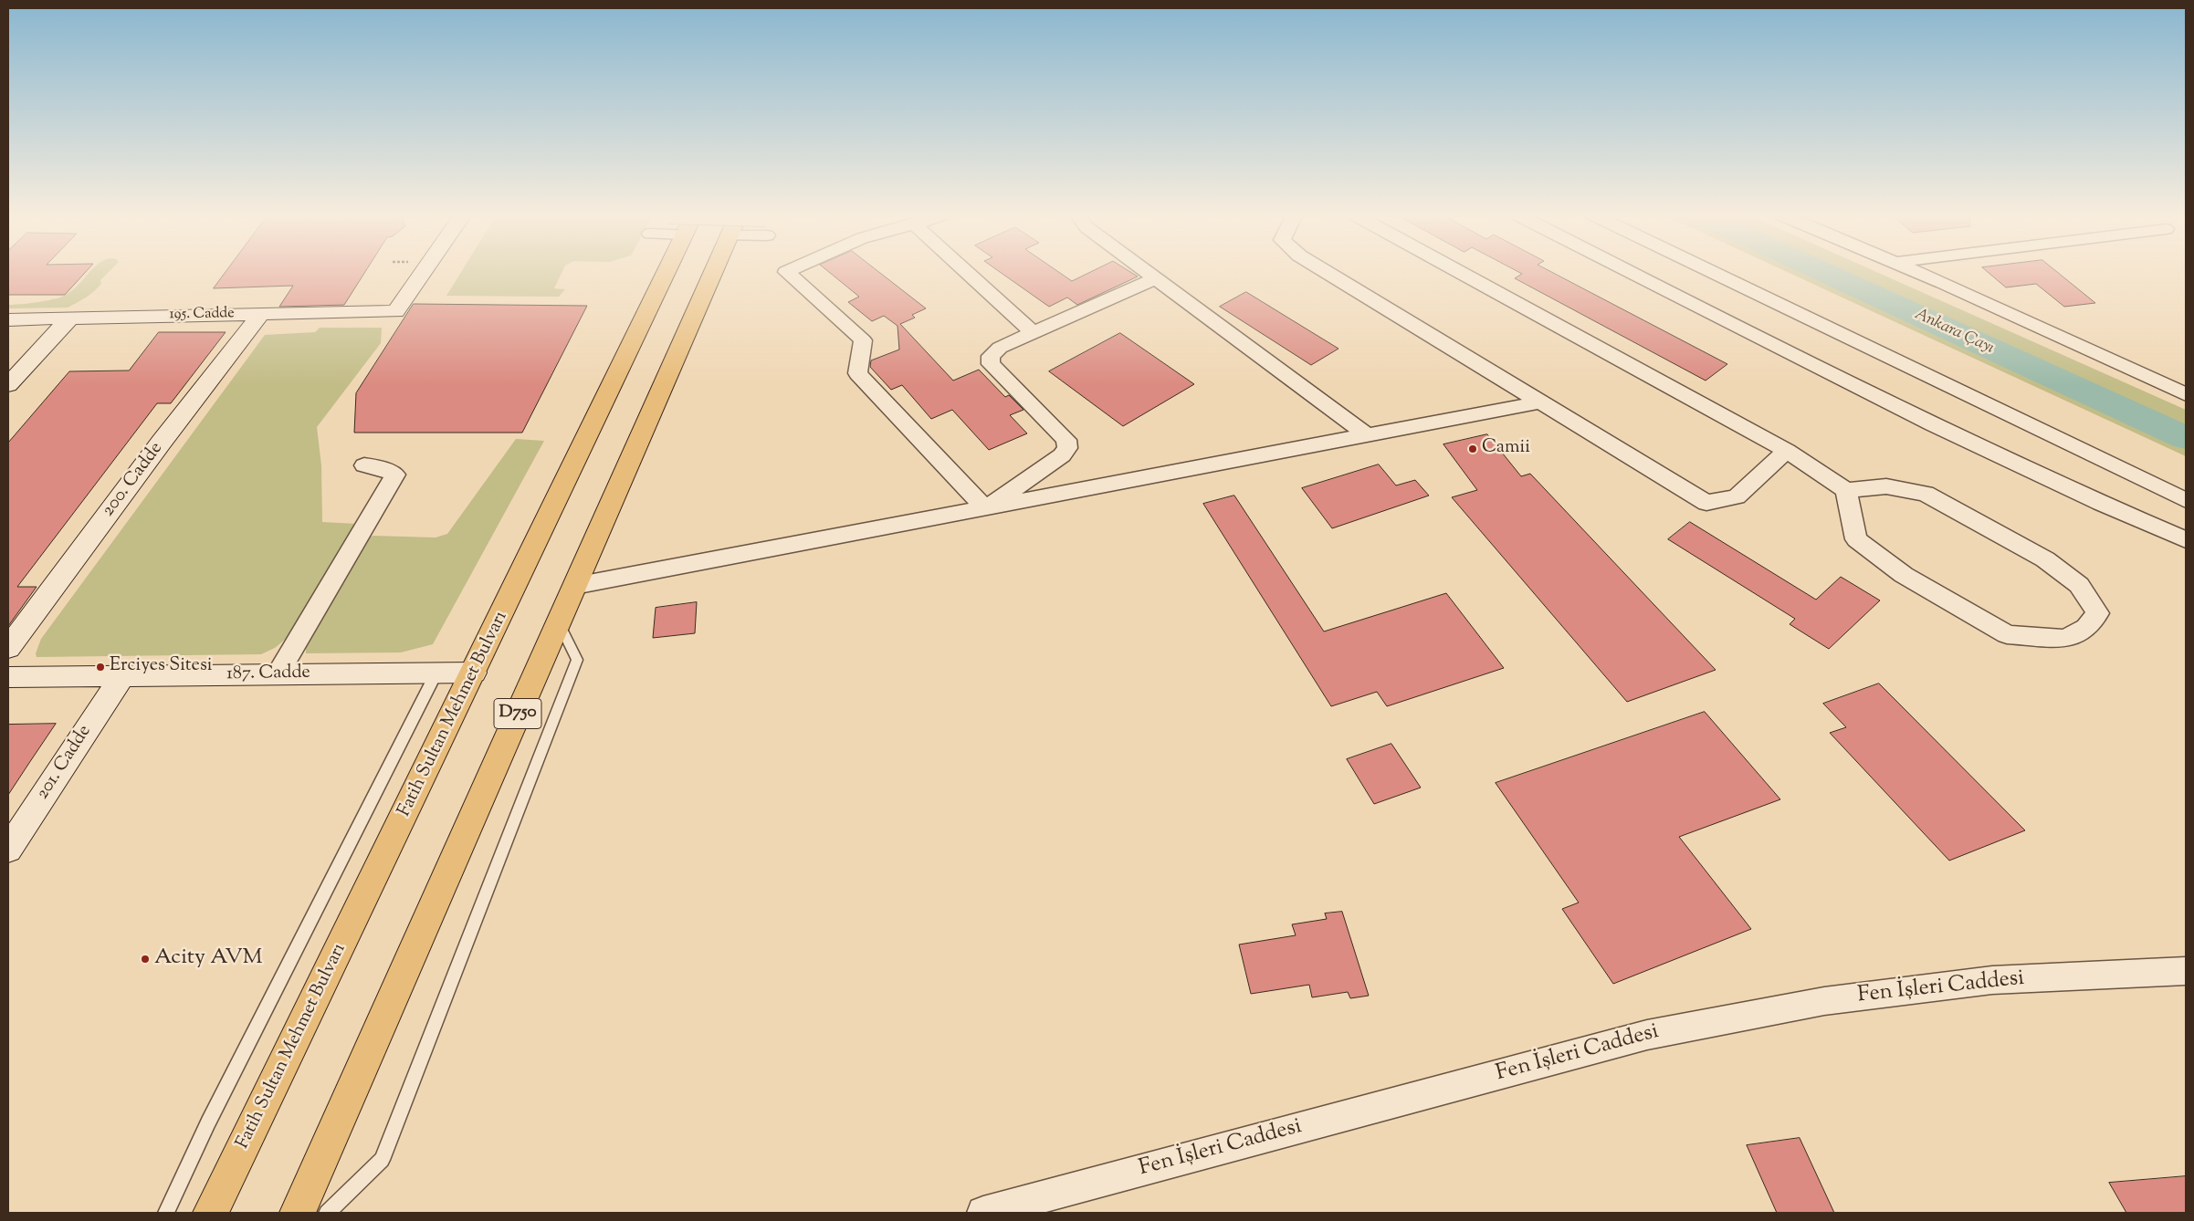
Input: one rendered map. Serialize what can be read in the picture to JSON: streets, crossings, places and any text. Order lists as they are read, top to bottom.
{
  "streets": {
    "highway": ["D750", "Fatih Sultan Mehmet Bulvarı"],
    "street": [
      "195. Cadde",
      "200. Cadde",
      "187. Cadde",
      "201. Cadde",
      "Fen İşleri Caddesi"
    ]
  },
  "crossings": [
    ["195. Cadde", "200. Cadde"],
    ["187. Cadde", "Fatih Sultan Mehmet Bulvarı"],
    ["187. Cadde", "201. Cadde"]
  ],
  "water": ["Ankara Çayı"],
  "places": ["Camii", "Erciyes Sitesi", "Acity AVM"]
}
